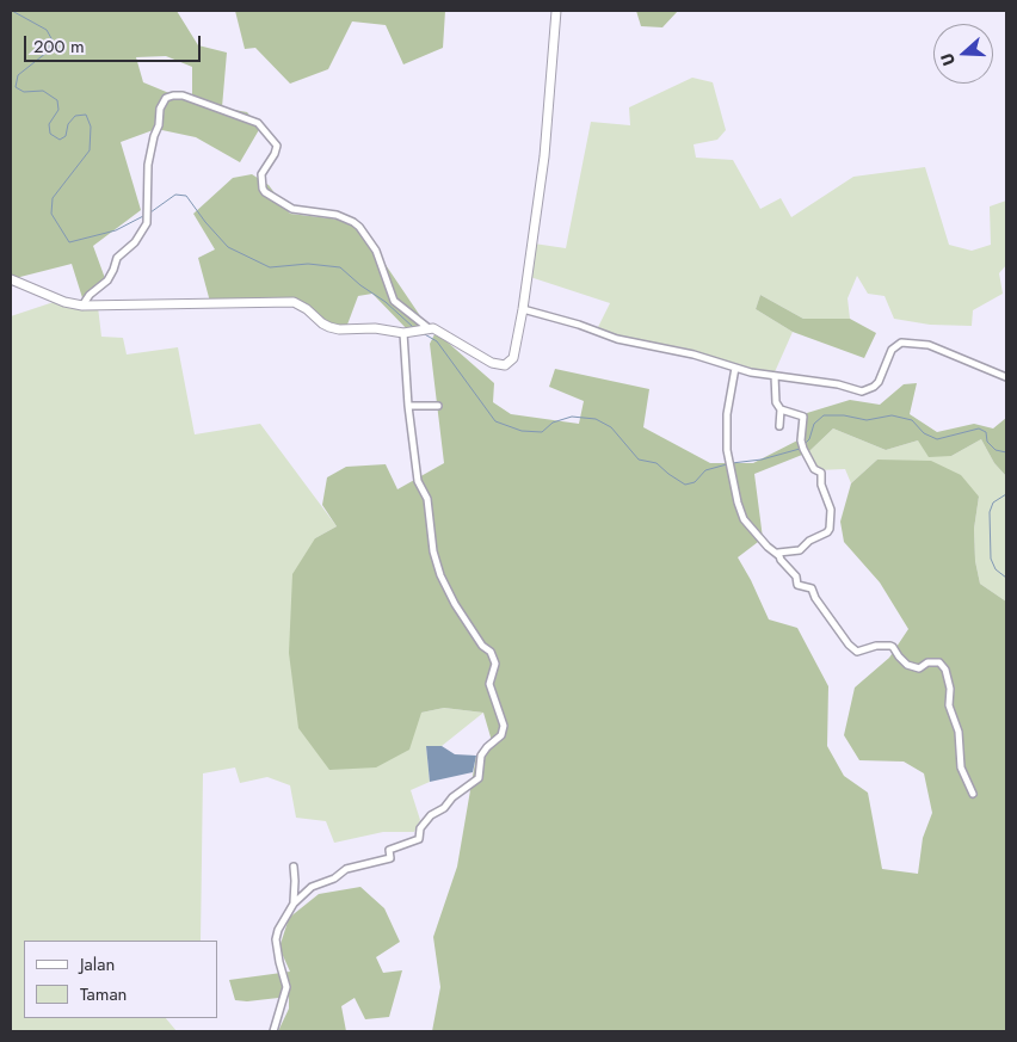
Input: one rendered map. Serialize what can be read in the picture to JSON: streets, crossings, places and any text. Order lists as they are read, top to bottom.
{
  "legend": ["Jalan", "Taman"],
  "scale_bar": "200 m",
  "north": "left"
}
